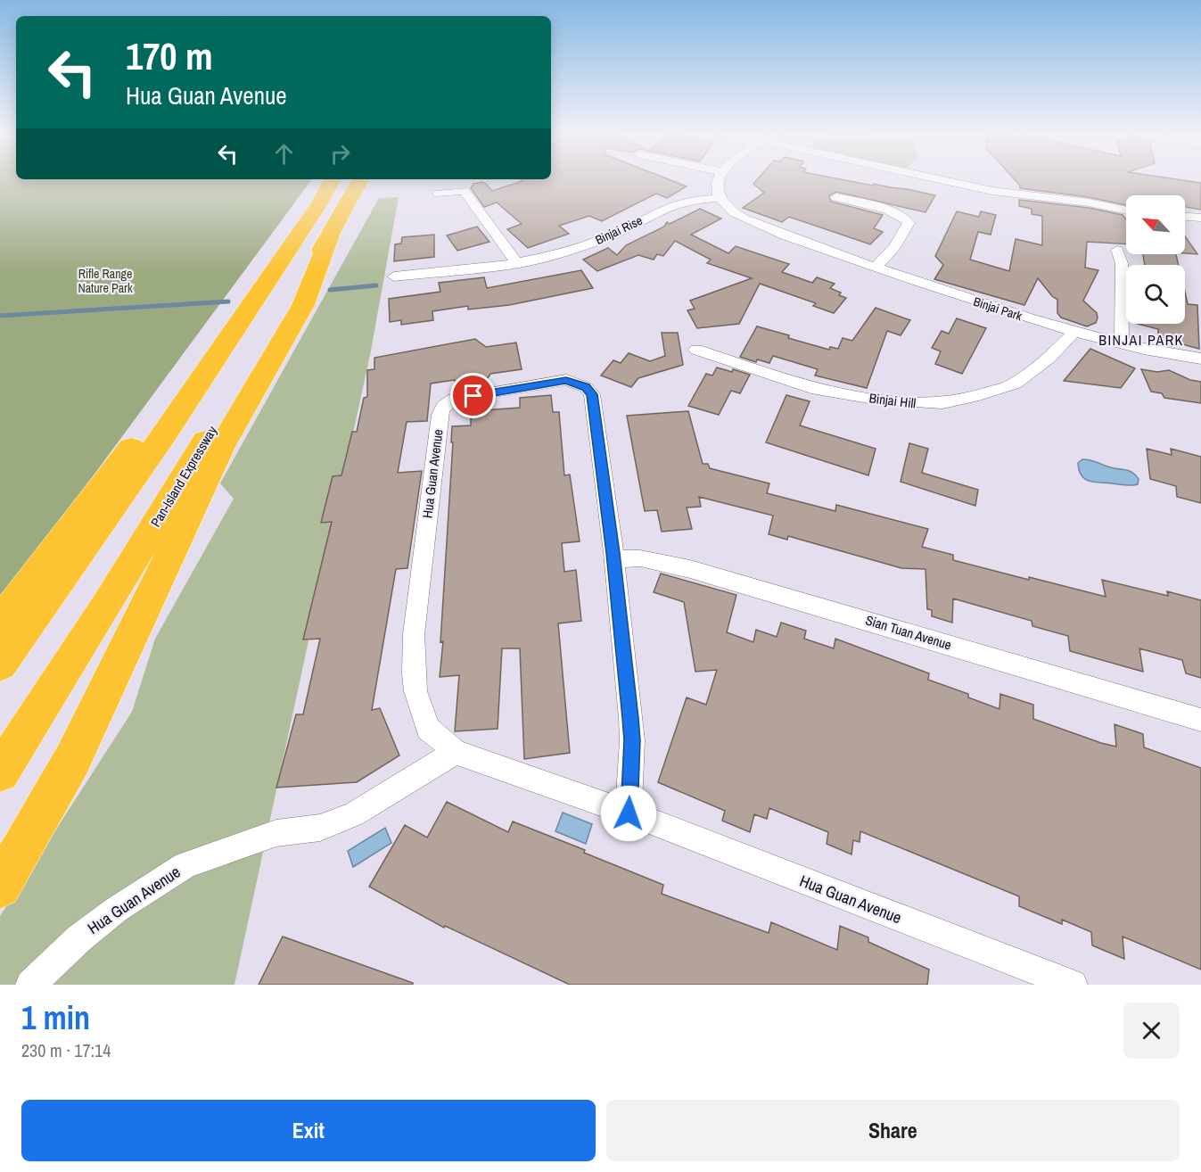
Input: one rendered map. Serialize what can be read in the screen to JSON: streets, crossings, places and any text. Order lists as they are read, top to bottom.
{
  "streets": {
    "highway": ["Pan-Island Expressway"],
    "street": [
      "Binjai Rise",
      "Binjai Park",
      "Binjai Hill",
      "Hua Guan Avenue",
      "Sian Tuan Avenue"
    ]
  },
  "crossings": [
    ["Binjai Rise", "Binjai Park"],
    ["Binjai Park", "Binjai Hill"],
    ["Hua Guan Avenue", "Sian Tuan Avenue"]
  ],
  "districts": ["BINJAI PARK"],
  "parks": ["Rifle Range Nature Park"],
  "north": "top left",
  "page": {
    "turn": ["170 m", "Hua Guan Avenue"],
    "heading": ["1 min", "230 m · 17:14"],
    "buttons": ["Exit", "Share"]
  }
}
